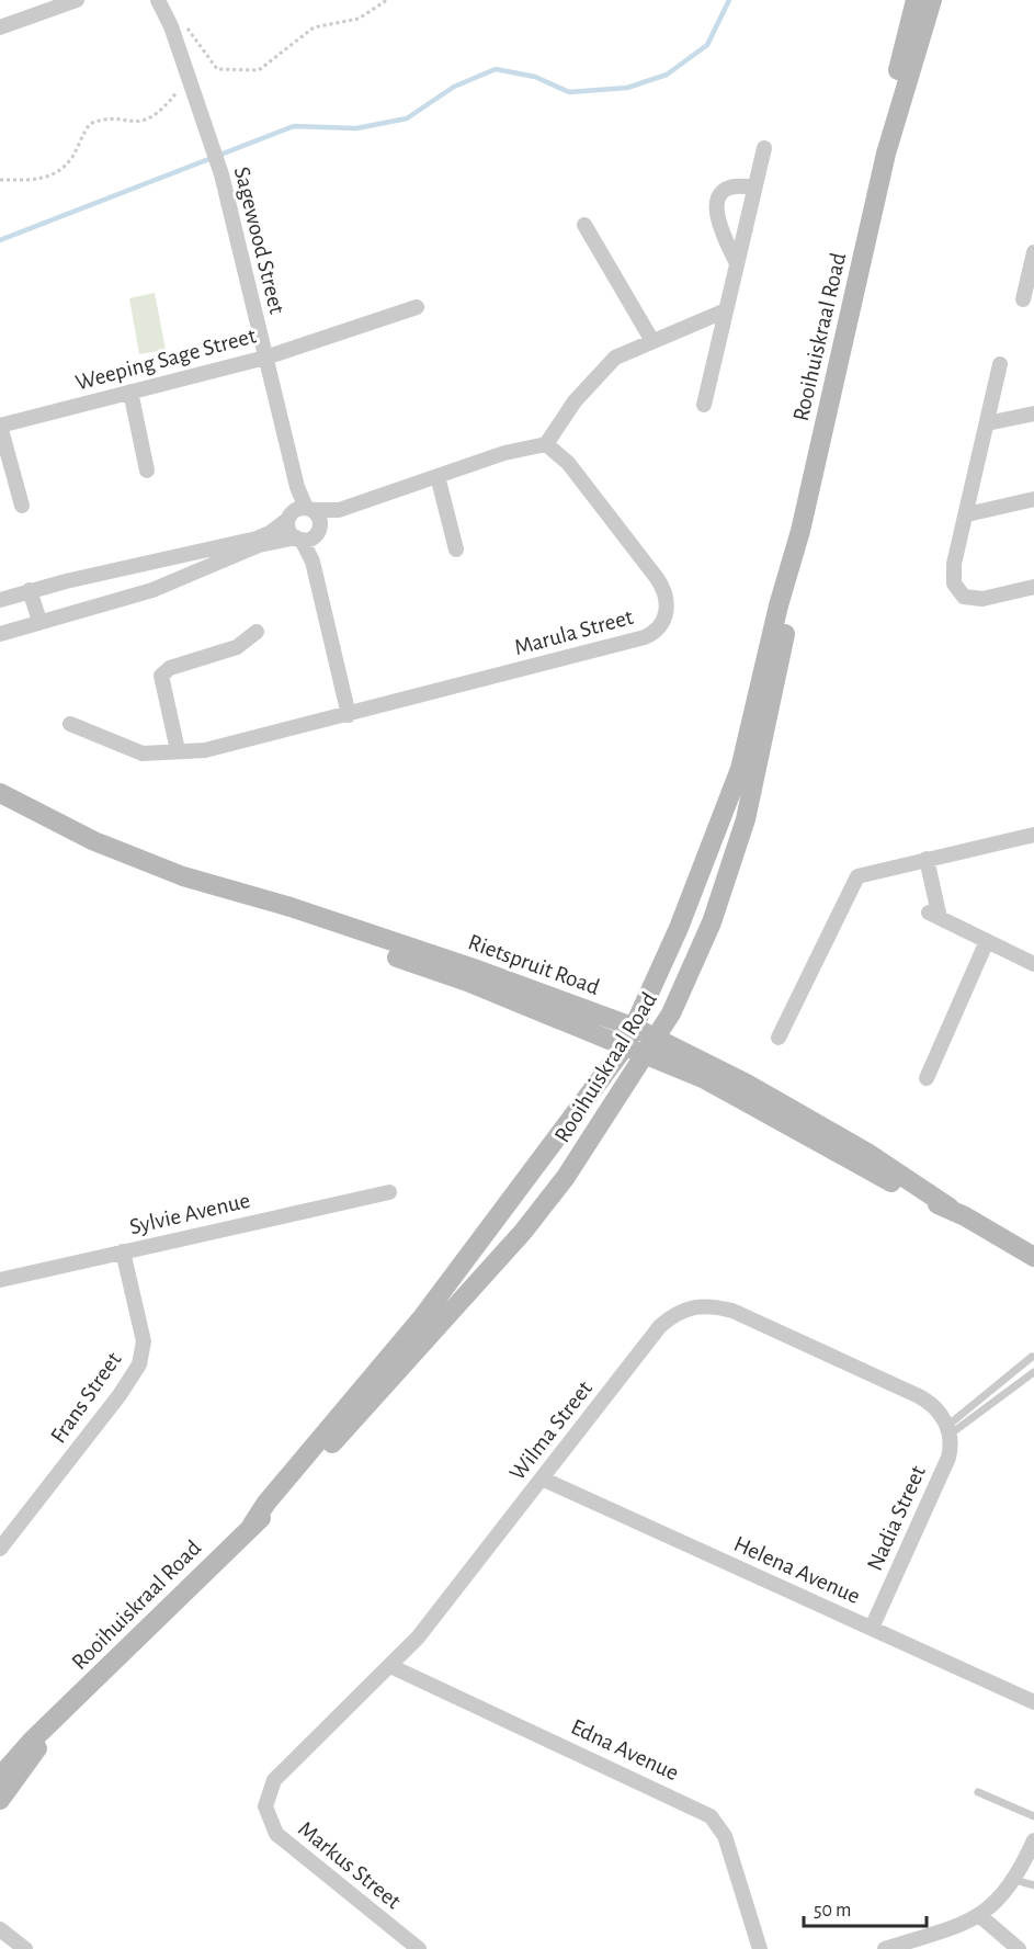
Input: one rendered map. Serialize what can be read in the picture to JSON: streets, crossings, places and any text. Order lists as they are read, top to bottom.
{
  "streets": {
    "main road": ["Rooihuiskraal Road", "Rietspruit Road"],
    "street": [
      "Sagewood Street",
      "Weeping Sage Street",
      "Marula Street",
      "Sylvie Avenue",
      "Frans Street",
      "Wilma Street",
      "Nadia Street",
      "Helena Avenue",
      "Edna Avenue",
      "Markus Street"
    ]
  },
  "crossings": [
    ["Sagewood Street", "Weeping Sage Street"],
    ["Rooihuiskraal Road", "Rietspruit Road"],
    ["Sylvie Avenue", "Frans Street"],
    ["Wilma Street", "Nadia Street"],
    ["Wilma Street", "Helena Avenue"],
    ["Wilma Street", "Edna Avenue"],
    ["Wilma Street", "Markus Street"],
    ["Nadia Street", "Helena Avenue"]
  ],
  "scale_bar": "50 m"
}
